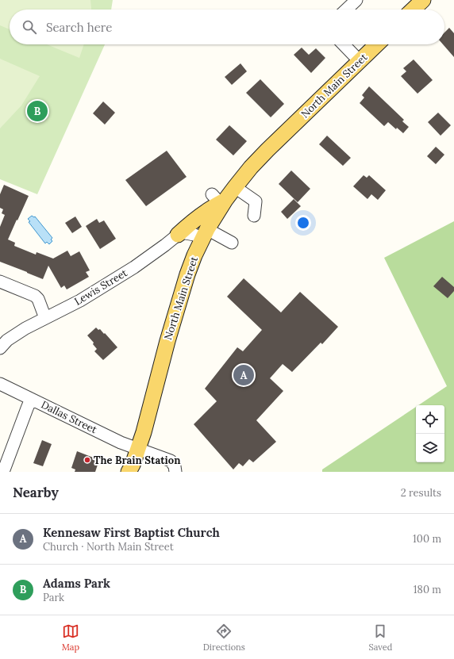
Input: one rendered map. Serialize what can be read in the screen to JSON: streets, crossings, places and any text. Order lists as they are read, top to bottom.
{
  "streets": {
    "main road": ["North Main Street"],
    "street": ["Lewis Street", "Dallas Street"]
  },
  "crossings": [
    ["North Main Street", "Dallas Street"]
  ],
  "places": ["The Brain Station"],
  "page": {
    "search": "Search here",
    "pins": ["B", "A"],
    "heading": ["Nearby", "2 results"],
    "list": [
      {
        "mark": "A",
        "name": "Kennesaw First Baptist Church",
        "note": "Church · North Main Street",
        "value": "100 m"
      },
      {
        "mark": "B",
        "name": "Adams Park",
        "note": "Park",
        "value": "180 m"
      }
    ],
    "nav": ["Map", "Directions", "Saved"]
  }
}
